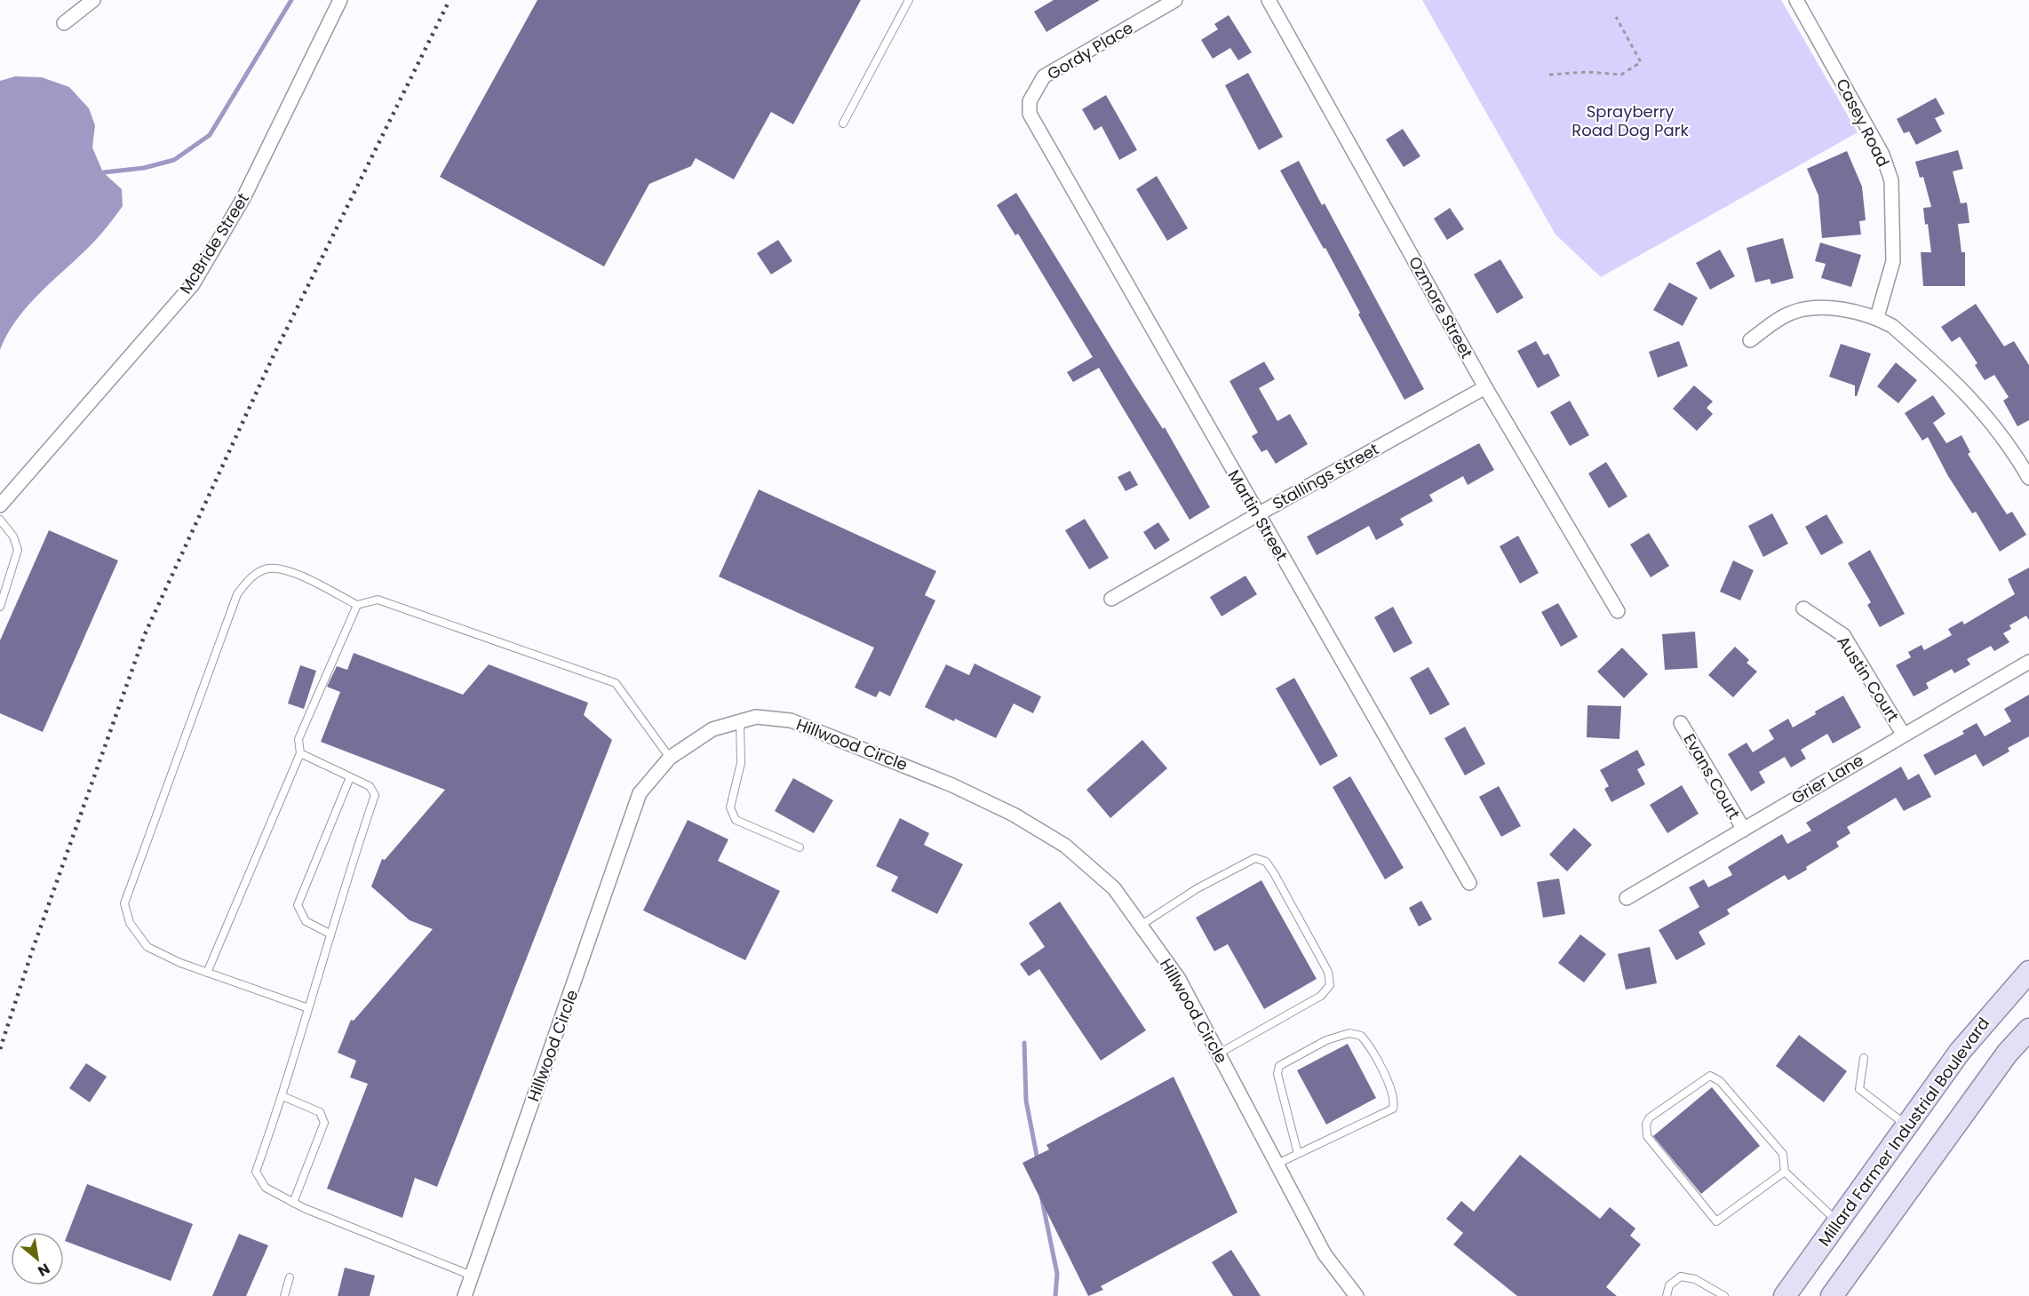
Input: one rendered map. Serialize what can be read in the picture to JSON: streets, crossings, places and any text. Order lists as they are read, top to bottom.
{
  "streets": {
    "main road": ["Millard Farmer Industrial Boulevard"],
    "street": [
      "Gordy Place",
      "Casey Road",
      "McBride Street",
      "Ozmore Street",
      "Stallings Street",
      "Martin Street",
      "Austin Court",
      "Hillwood Circle",
      "Evans Court",
      "Grier Lane"
    ]
  },
  "crossings": [
    ["Gordy Place", "Martin Street"],
    ["Ozmore Street", "Stallings Street"],
    ["Stallings Street", "Martin Street"],
    ["Austin Court", "Grier Lane"],
    ["Evans Court", "Grier Lane"]
  ],
  "parks": ["Sprayberry Road Dog Park"],
  "north": "bottom right"
}
